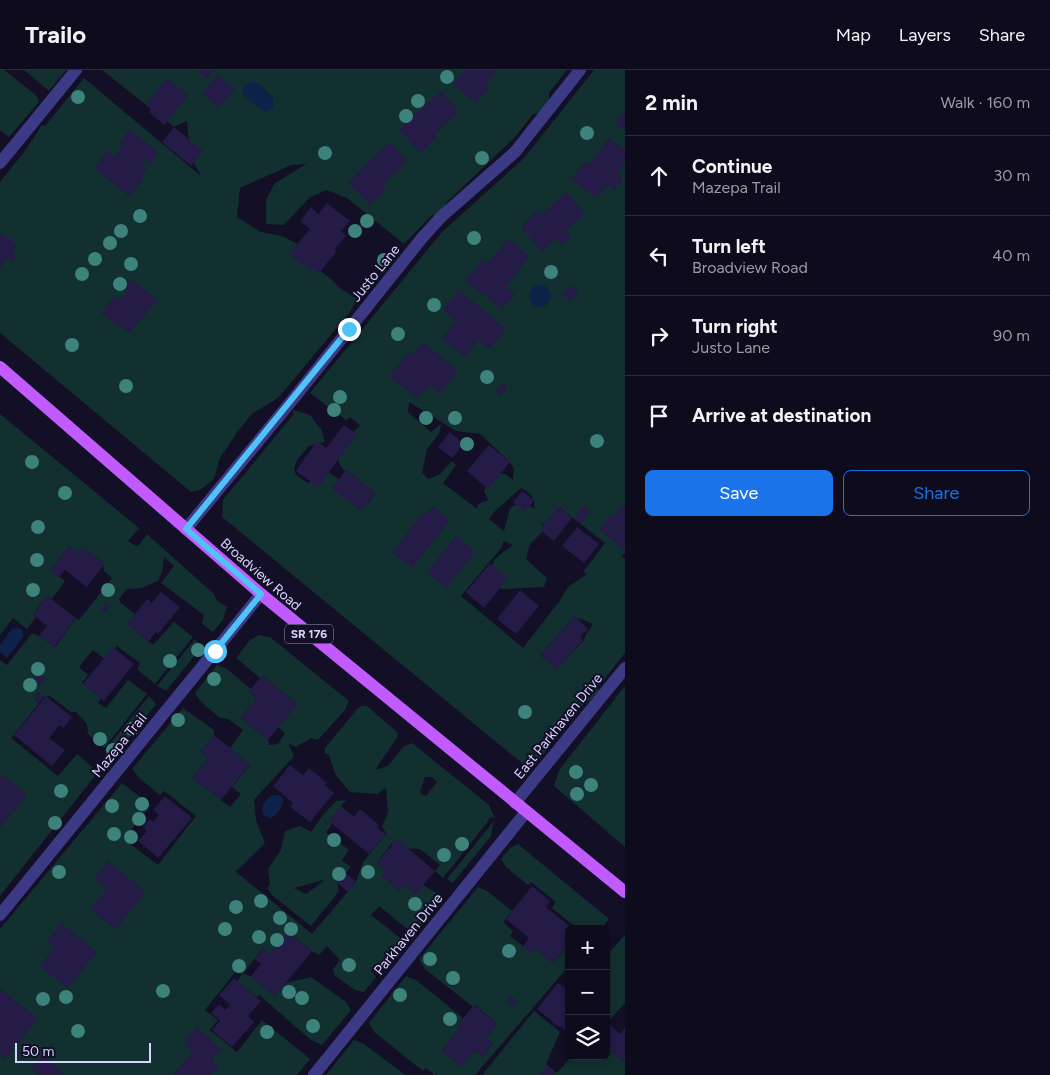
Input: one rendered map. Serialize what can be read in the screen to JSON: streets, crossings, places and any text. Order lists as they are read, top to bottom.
{
  "streets": {
    "main road": ["Broadview Road", "SR 176"],
    "street": [
      "Justo Lane",
      "East Parkhaven Drive",
      "Mazepa Trail",
      "Parkhaven Drive"
    ]
  },
  "crossings": [
    ["Justo Lane", "Broadview Road"],
    ["Broadview Road", "East Parkhaven Drive"],
    ["Broadview Road", "Mazepa Trail"],
    ["Broadview Road", "Parkhaven Drive"]
  ],
  "scale_bar": "50 m",
  "page": {
    "header": "Trailo",
    "nav": ["Map", "Layers", "Share"],
    "heading": ["2 min", "Walk · 160 m"],
    "list": [
      ["Continue", "Mazepa Trail", "30 m"],
      ["Turn left", "Broadview Road", "40 m"],
      ["Turn right", "Justo Lane", "90 m"],
      "Arrive at destination"
    ],
    "buttons": ["Save", "Share"],
    "map_buttons": ["+", "−"],
    "scale": "50 m"
  }
}
